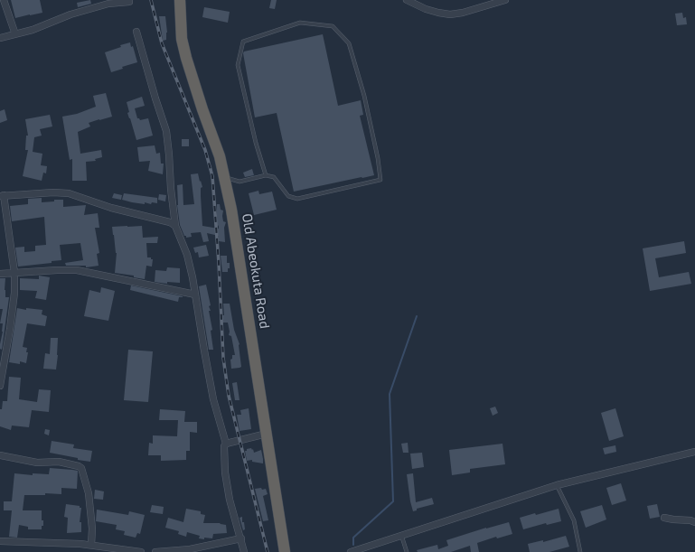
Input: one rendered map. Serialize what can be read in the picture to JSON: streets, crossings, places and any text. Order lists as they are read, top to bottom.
{
  "streets": {
    "highway": ["Old Abeokuta Road"]
  }
}
